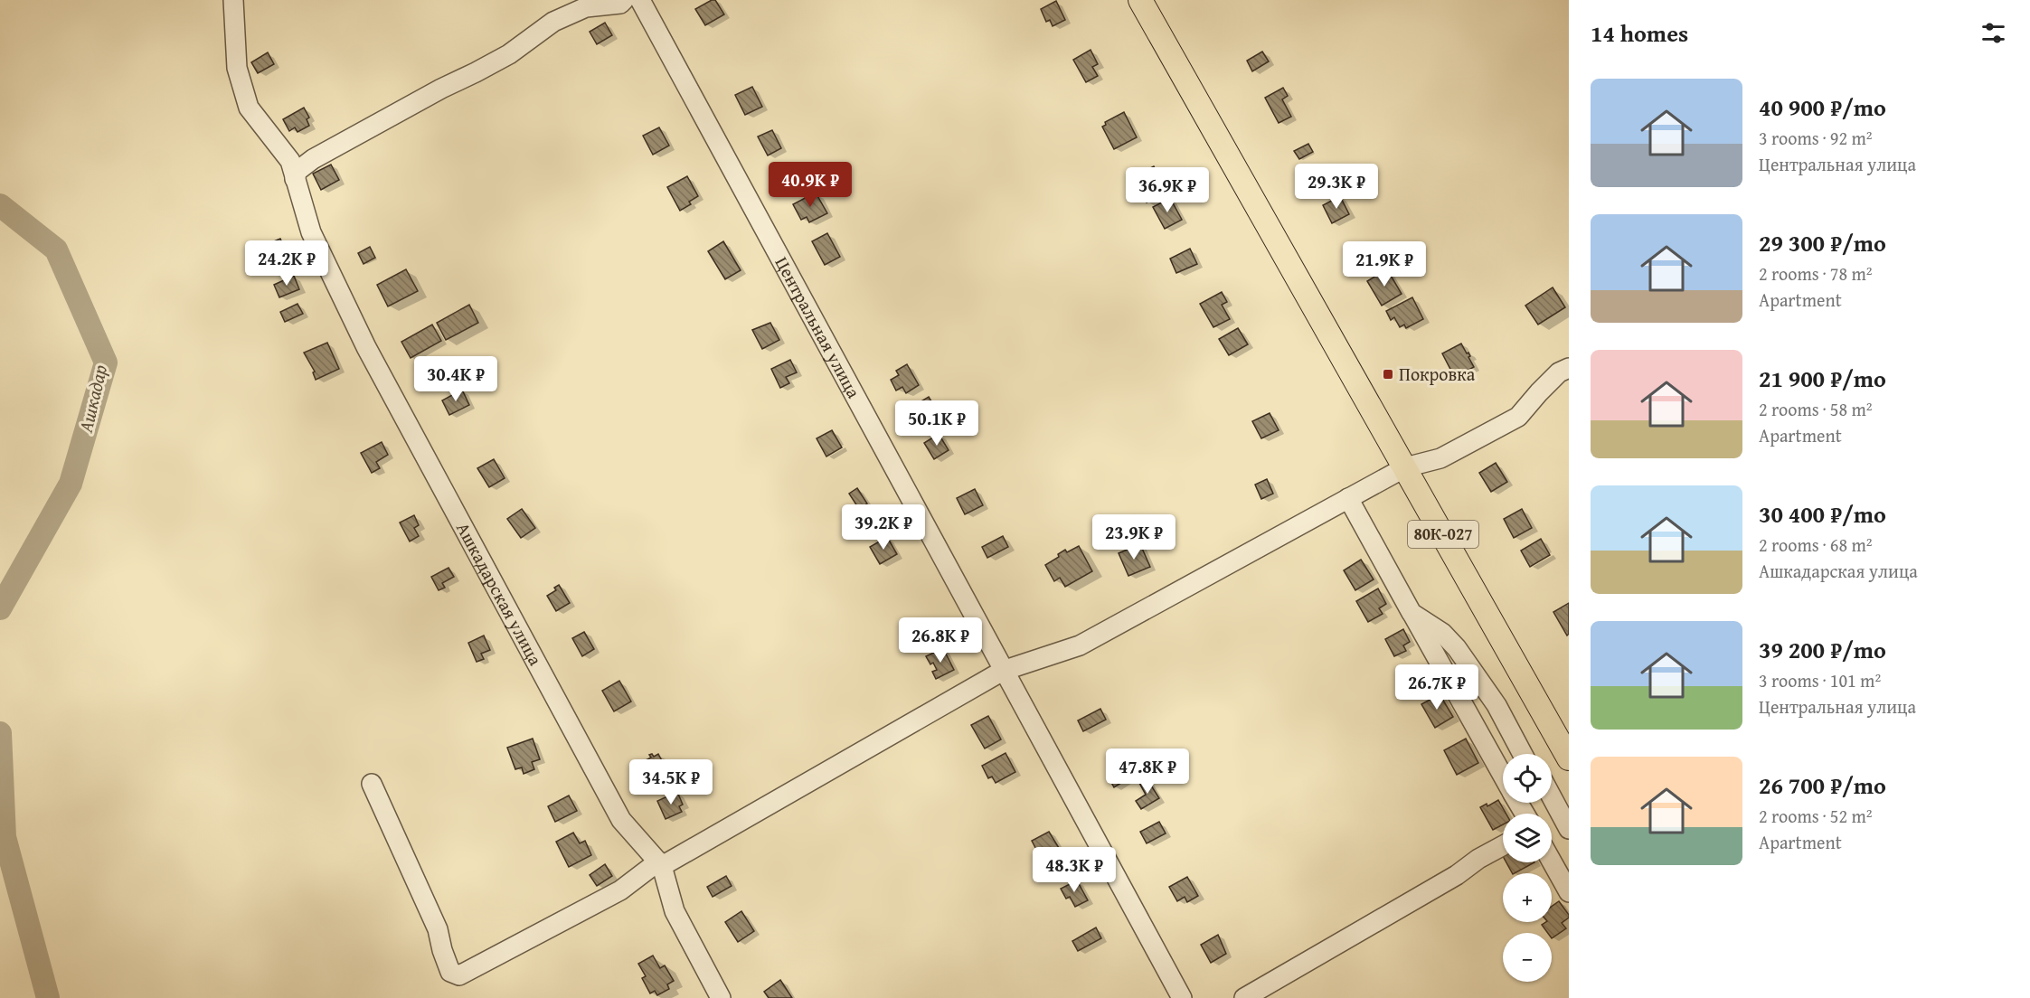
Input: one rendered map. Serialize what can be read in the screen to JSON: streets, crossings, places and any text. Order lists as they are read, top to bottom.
{
  "streets": {
    "main road": ["80К-027"],
    "street": ["Центральная улица", "Ашкадарская улица"]
  },
  "water": ["Ашкадар"],
  "places": {
    "transit": ["Покровка"]
  },
  "page": {
    "heading": "14 homes",
    "list": [
      {
        "name": "40 900 ₽/mo",
        "note": "3 rooms · 92 m² · Центральная улица"
      },
      {
        "name": "29 300 ₽/mo",
        "note": "2 rooms · 78 m² · Apartment"
      },
      {
        "name": "21 900 ₽/mo",
        "note": "2 rooms · 58 m² · Apartment"
      },
      {
        "name": "30 400 ₽/mo",
        "note": "2 rooms · 68 m² · Ашкадарская улица"
      },
      {
        "name": "39 200 ₽/mo",
        "note": "3 rooms · 101 m² · Центральная улица"
      },
      {
        "name": "26 700 ₽/mo",
        "note": "2 rooms · 52 m² · Apartment"
      }
    ],
    "price": [
      "40.9K ₽",
      "29.3K ₽",
      "36.9K ₽",
      "24.2K ₽",
      "21.9K ₽",
      "30.4K ₽",
      "50.1K ₽",
      "39.2K ₽",
      "23.9K ₽",
      "26.8K ₽",
      "26.7K ₽",
      "47.8K ₽",
      "34.5K ₽",
      "48.3K ₽"
    ],
    "map_buttons": ["+", "−"]
  }
}
